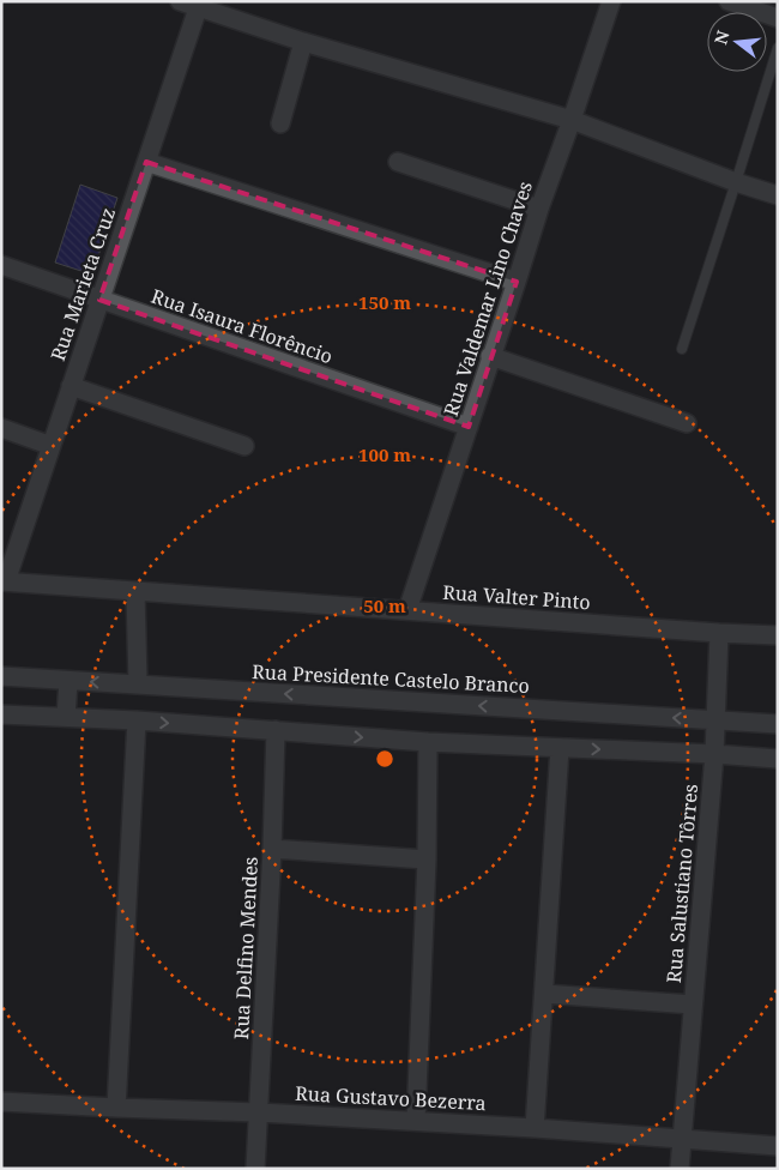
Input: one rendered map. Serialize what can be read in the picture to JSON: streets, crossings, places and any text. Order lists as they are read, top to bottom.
{
  "streets": {
    "street": [
      "Rua Marieta Cruz",
      "Rua Valdemar Lino Chaves",
      "Rua Isaura Florêncio",
      "Rua Valter Pinto",
      "Rua Presidente Castelo Branco",
      "Rua Salustiano Tôrres",
      "Rua Delfino Mendes",
      "Rua Gustavo Bezerra"
    ]
  },
  "crossings": [
    ["Rua Marieta Cruz", "Rua Isaura Florêncio"],
    ["Rua Marieta Cruz", "Rua Valter Pinto"],
    ["Rua Valdemar Lino Chaves", "Rua Isaura Florêncio"],
    ["Rua Valdemar Lino Chaves", "Rua Valter Pinto"],
    ["Rua Valter Pinto", "Rua Salustiano Tôrres"],
    ["Rua Presidente Castelo Branco", "Rua Salustiano Tôrres"],
    ["Rua Salustiano Tôrres", "Rua Gustavo Bezerra"],
    ["Rua Delfino Mendes", "Rua Gustavo Bezerra"]
  ],
  "north": "left",
  "rings": ["150 m", "100 m", "50 m"]
}
